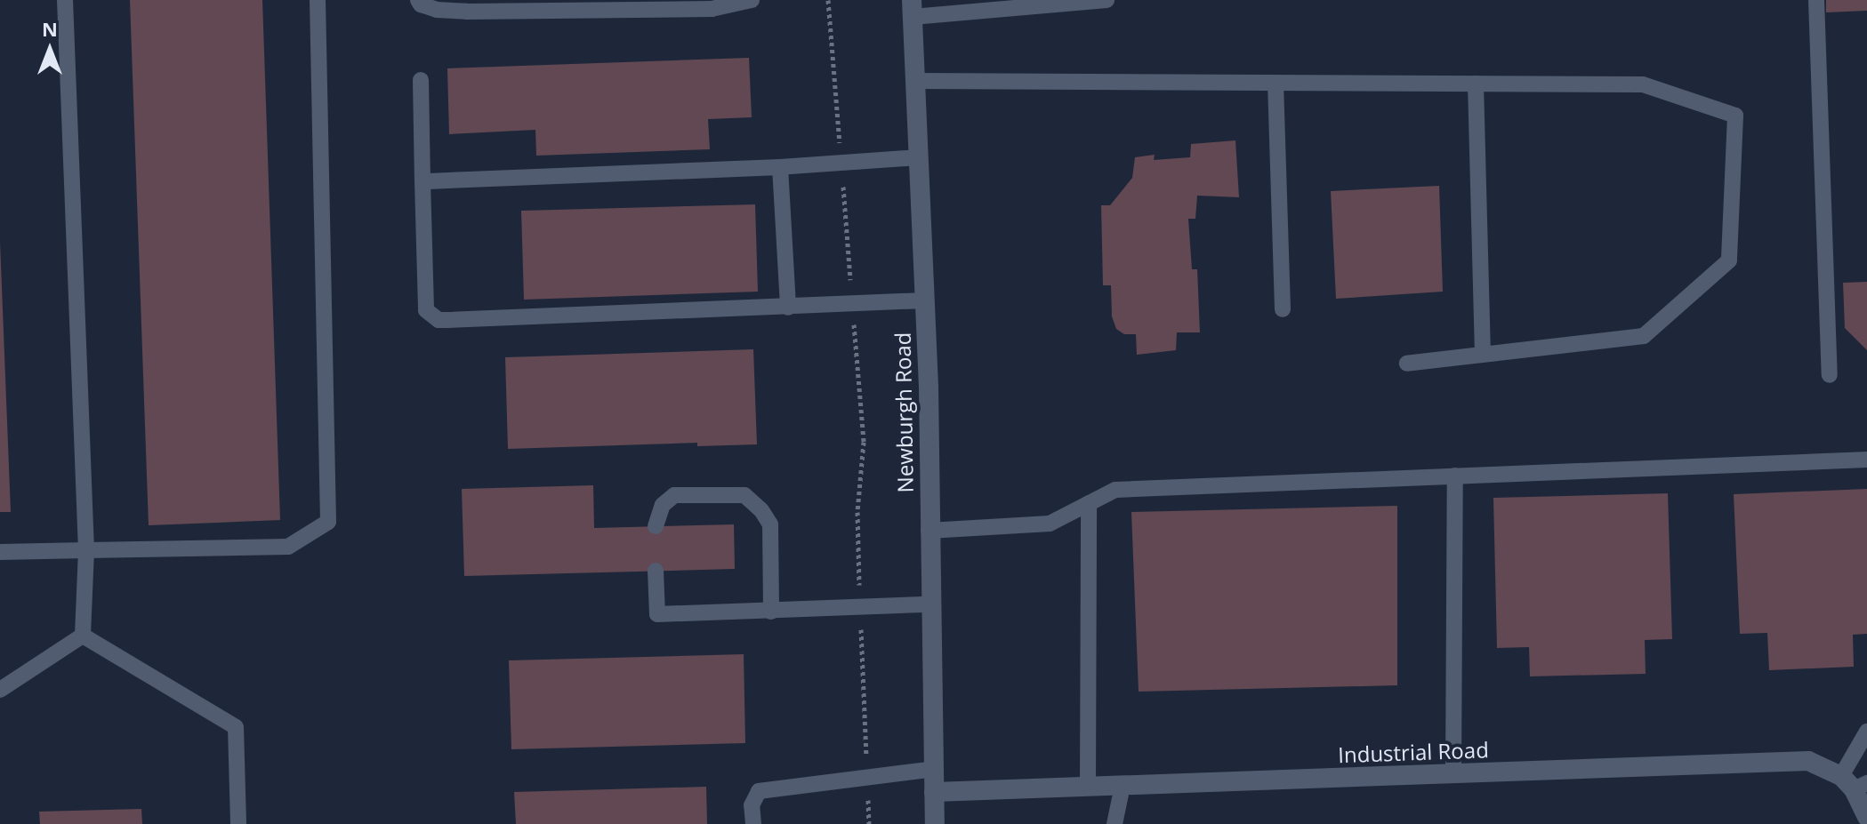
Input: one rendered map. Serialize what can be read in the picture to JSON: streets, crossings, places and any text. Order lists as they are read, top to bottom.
{
  "streets": {
    "street": ["Newburgh Road", "Industrial Road"]
  },
  "crossings": [
    ["Newburgh Road", "Industrial Road"]
  ],
  "north": "top"
}
